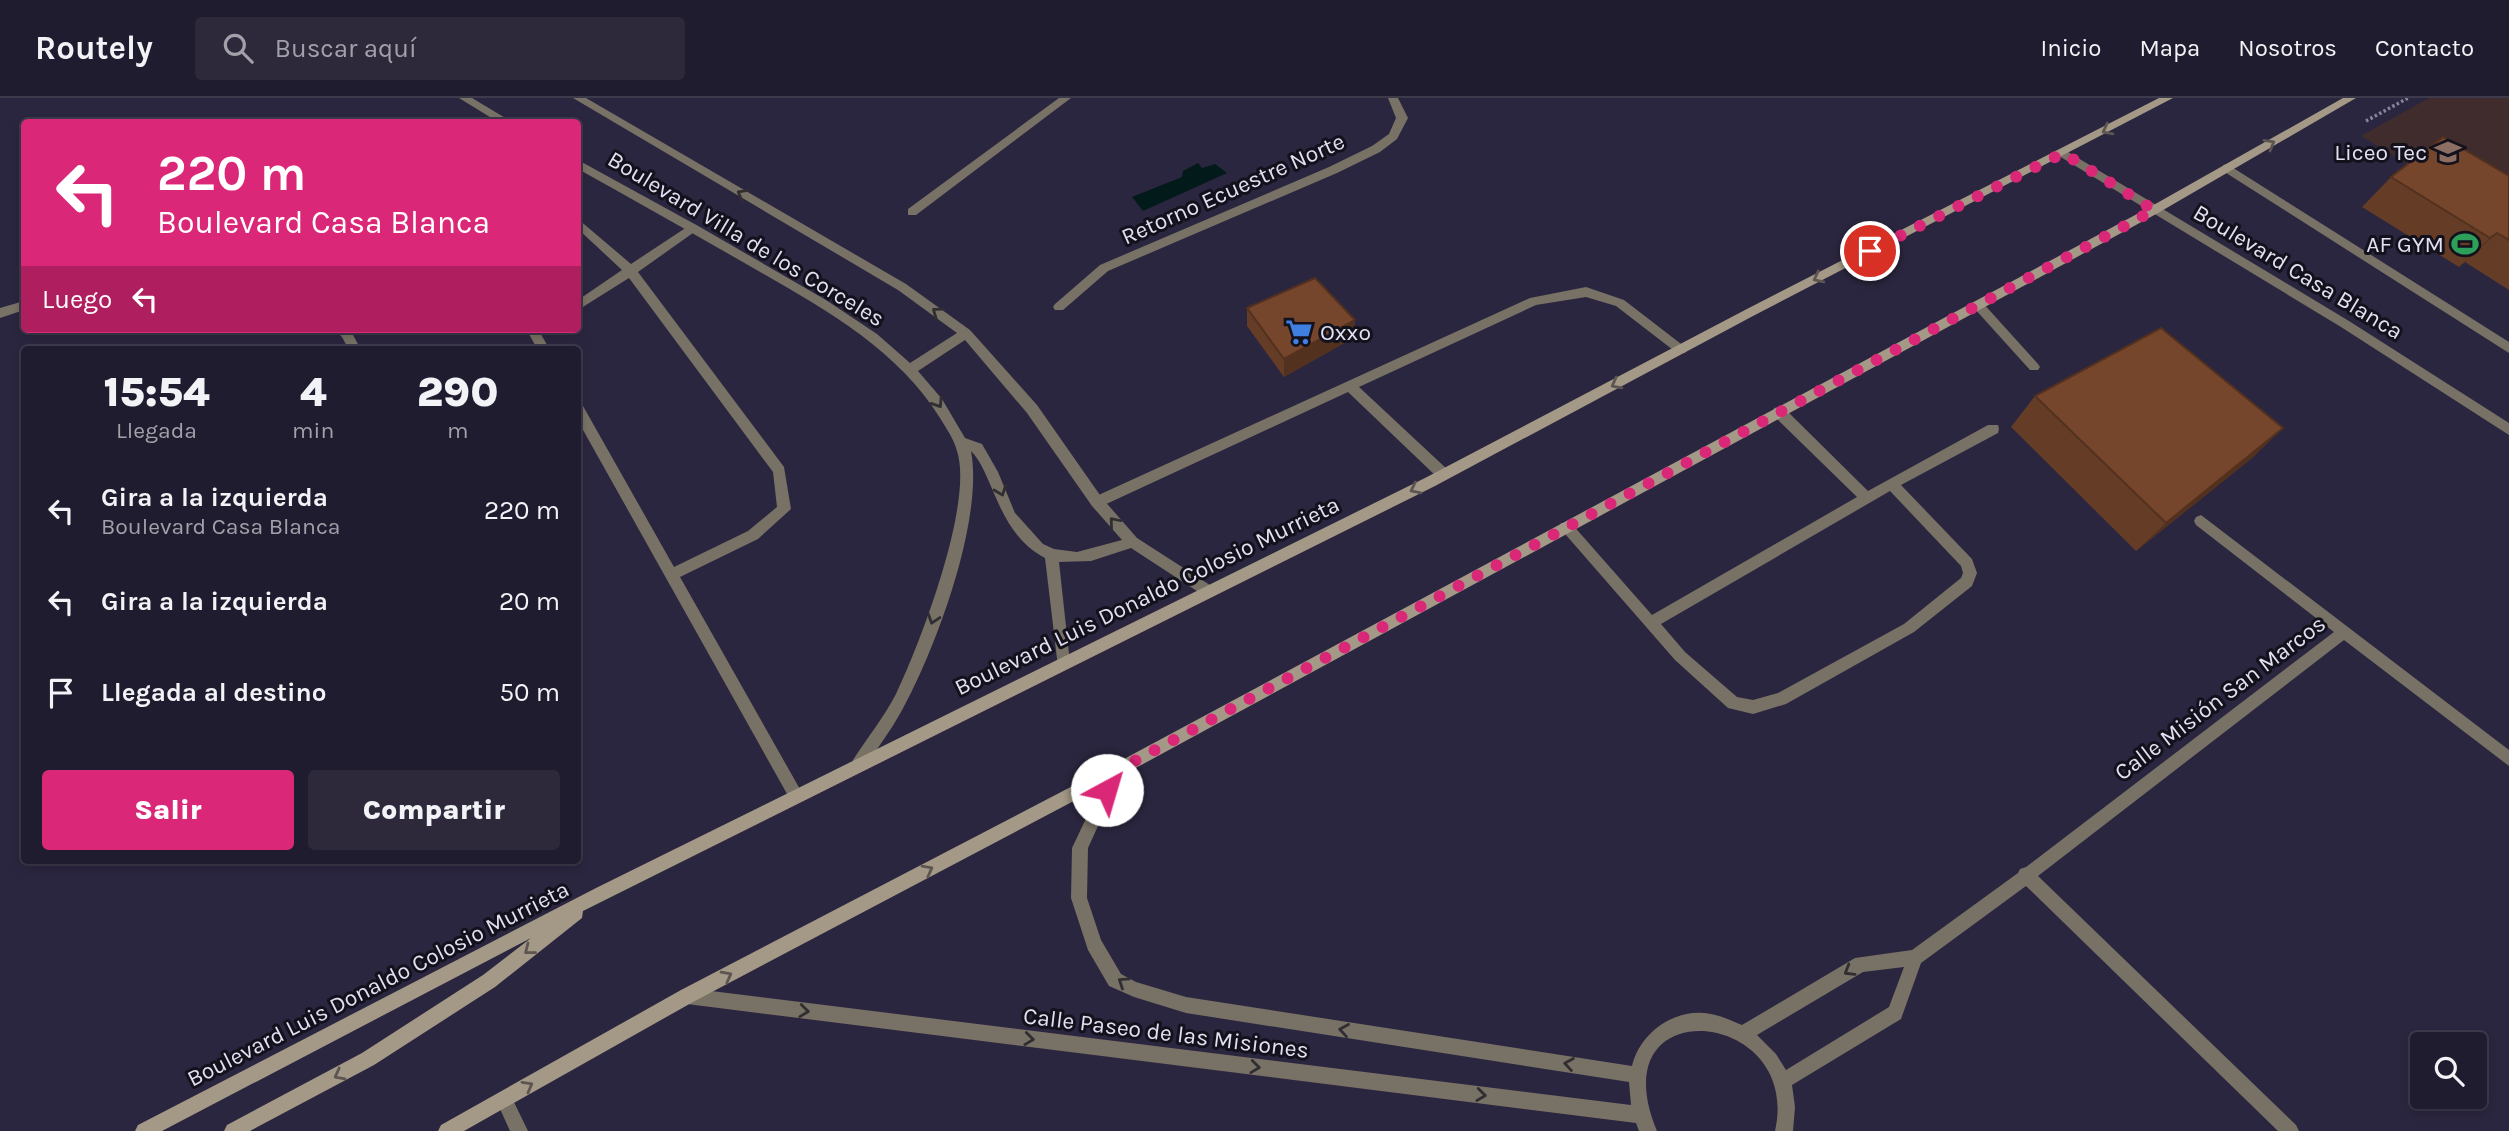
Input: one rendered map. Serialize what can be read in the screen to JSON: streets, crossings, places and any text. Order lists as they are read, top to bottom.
{
  "streets": {
    "main road": ["Boulevard Luis Donaldo Colosio Murrieta"],
    "street": [
      "Retorno Ecuestre Norte",
      "Boulevard Villa de los Corceles",
      "Boulevard Casa Blanca",
      "Calle Misión San Marcos",
      "Calle Paseo de las Misiones"
    ]
  },
  "crossings": [
    ["Boulevard Villa de los Corceles", "Boulevard Luis Donaldo Colosio Murrieta"],
    ["Boulevard Casa Blanca", "Boulevard Luis Donaldo Colosio Murrieta"]
  ],
  "places": {
    "school or university": ["Liceo Tec"],
    "sports": ["AF GYM"],
    "supermarket": ["Oxxo"]
  },
  "page": {
    "header": "Routely",
    "search": "Buscar aquí",
    "nav": [
      "Inicio",
      "Mapa",
      "Nosotros",
      "Contacto"
    ],
    "turn": ["220 m", "Boulevard Casa Blanca"],
    "then": "Luego",
    "eta": [
      "15:54",
      "Llegada",
      "4",
      "min",
      "290",
      "m"
    ],
    "list": [
      {
        "name": "Gira a la izquierda",
        "note": "Boulevard Casa Blanca",
        "value": "220 m"
      },
      {
        "name": "Gira a la izquierda",
        "value": "20 m"
      },
      {
        "name": "Llegada al destino",
        "value": "50 m"
      }
    ],
    "buttons": ["Salir", "Compartir"]
  }
}
